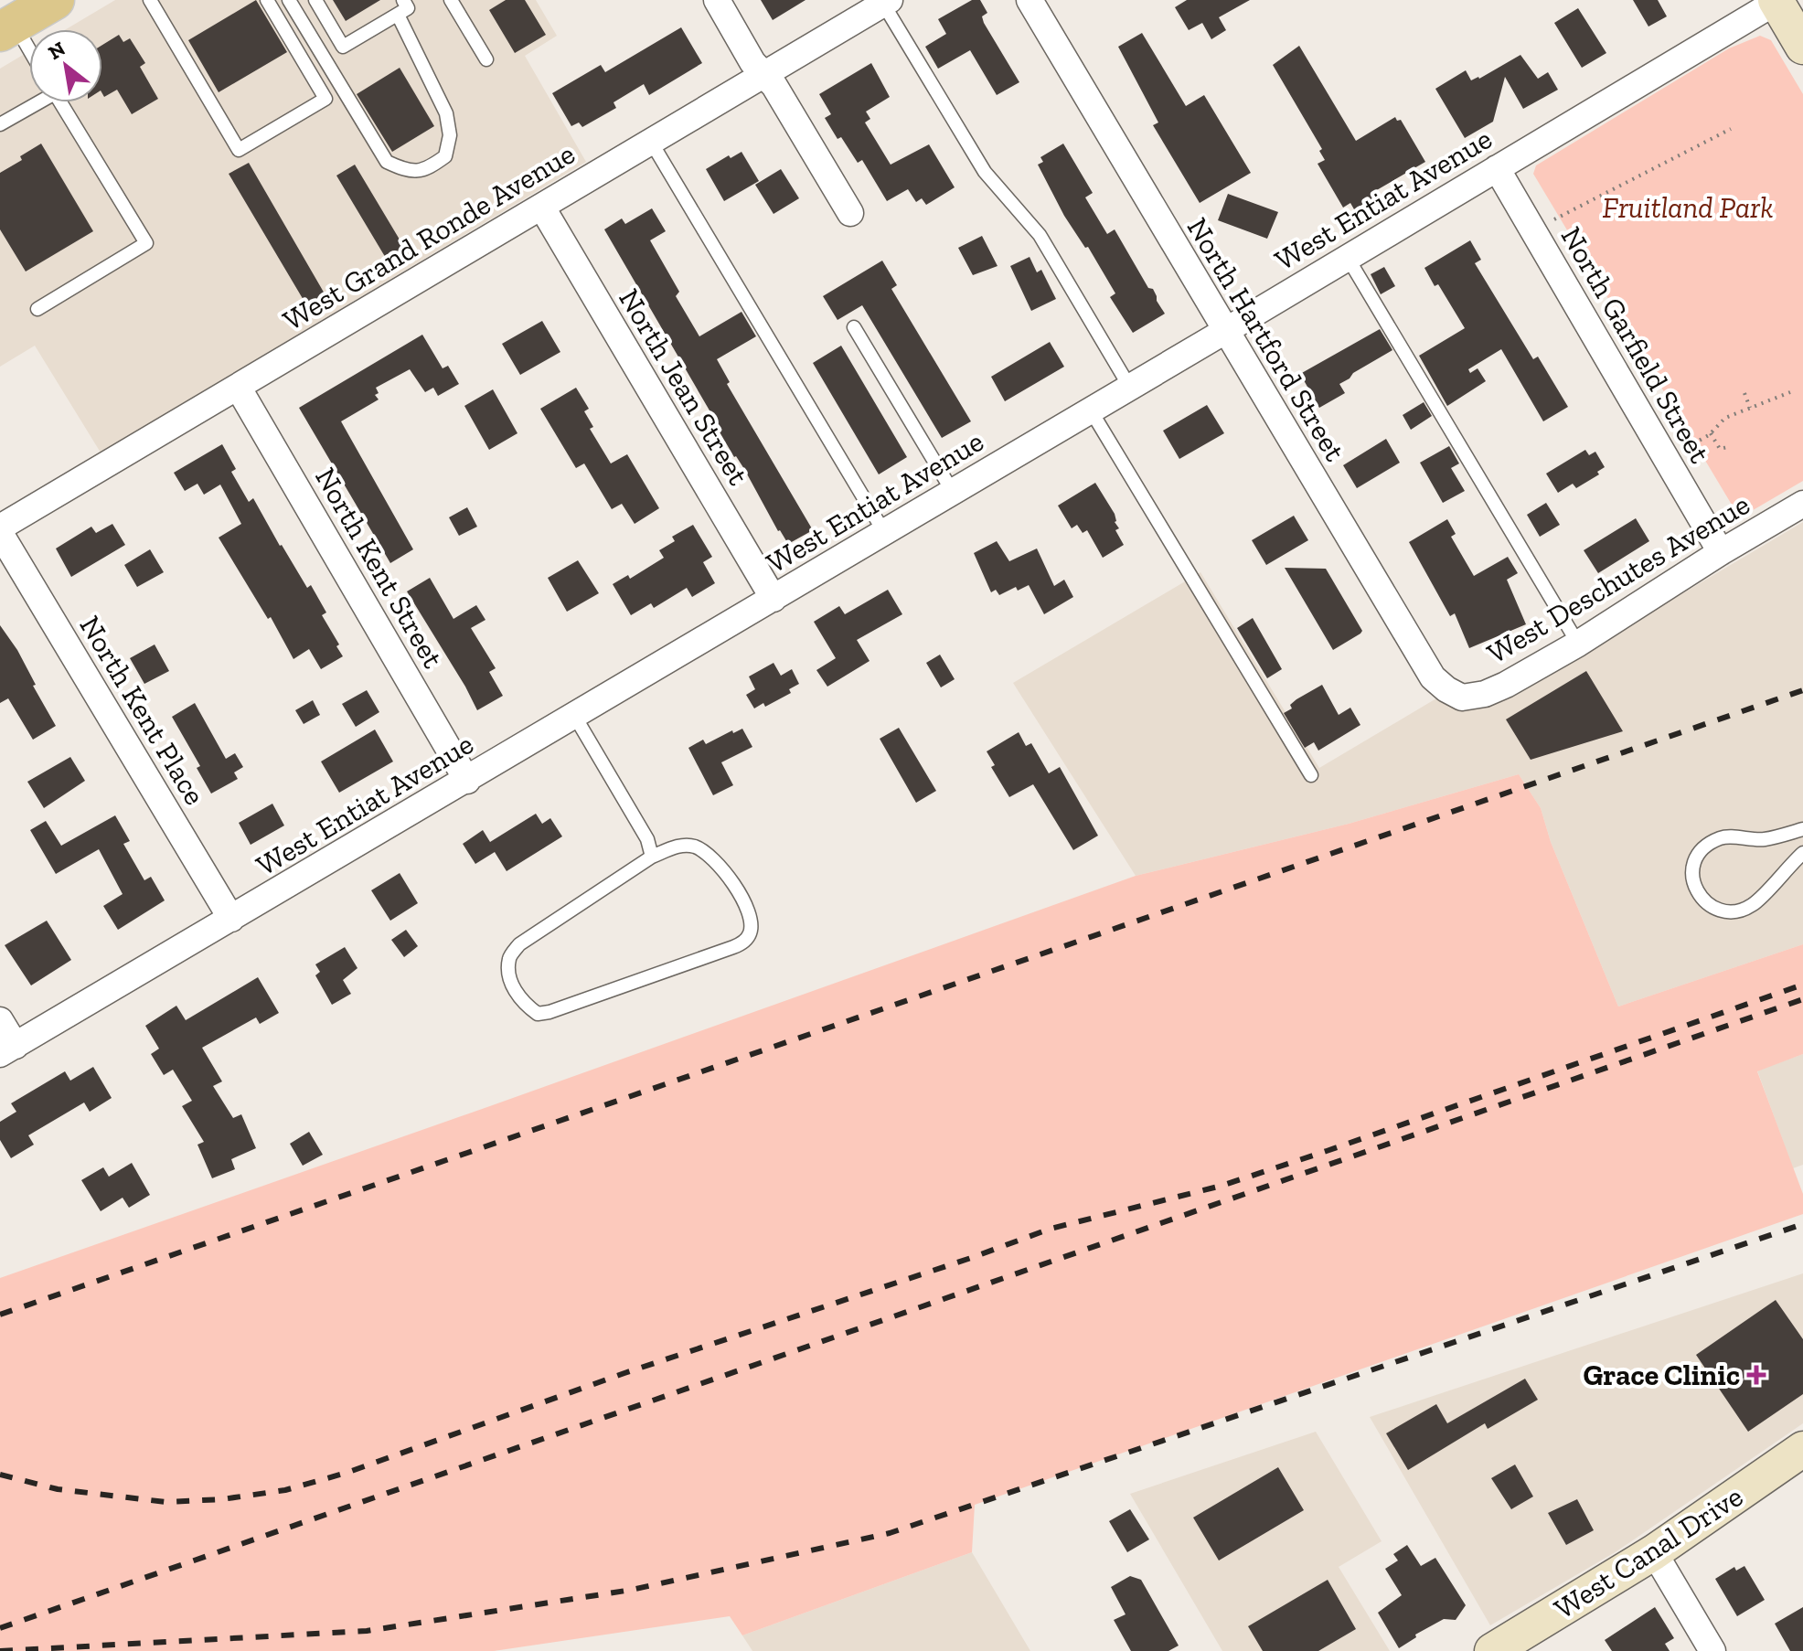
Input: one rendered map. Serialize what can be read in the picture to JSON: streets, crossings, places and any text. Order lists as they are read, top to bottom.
{
  "streets": {
    "street": [
      "West Entiat Avenue",
      "West Grand Ronde Avenue",
      "North Hartford Street",
      "North Garfield Street",
      "North Jean Street",
      "North Kent Street",
      "West Deschutes Avenue",
      "North Kent Place",
      "West Canal Drive"
    ]
  },
  "crossings": [
    ["West Entiat Avenue", "North Hartford Street"],
    ["West Entiat Avenue", "North Garfield Street"],
    ["West Entiat Avenue", "North Jean Street"],
    ["West Entiat Avenue", "North Kent Street"],
    ["West Entiat Avenue", "North Kent Place"],
    ["West Grand Ronde Avenue", "North Jean Street"],
    ["West Grand Ronde Avenue", "North Kent Street"],
    ["North Hartford Street", "West Deschutes Avenue"],
    ["North Garfield Street", "West Deschutes Avenue"]
  ],
  "parks": ["Fruitland Park"],
  "places": {
    "health": ["Grace Clinic"]
  },
  "north": "top left"
}
